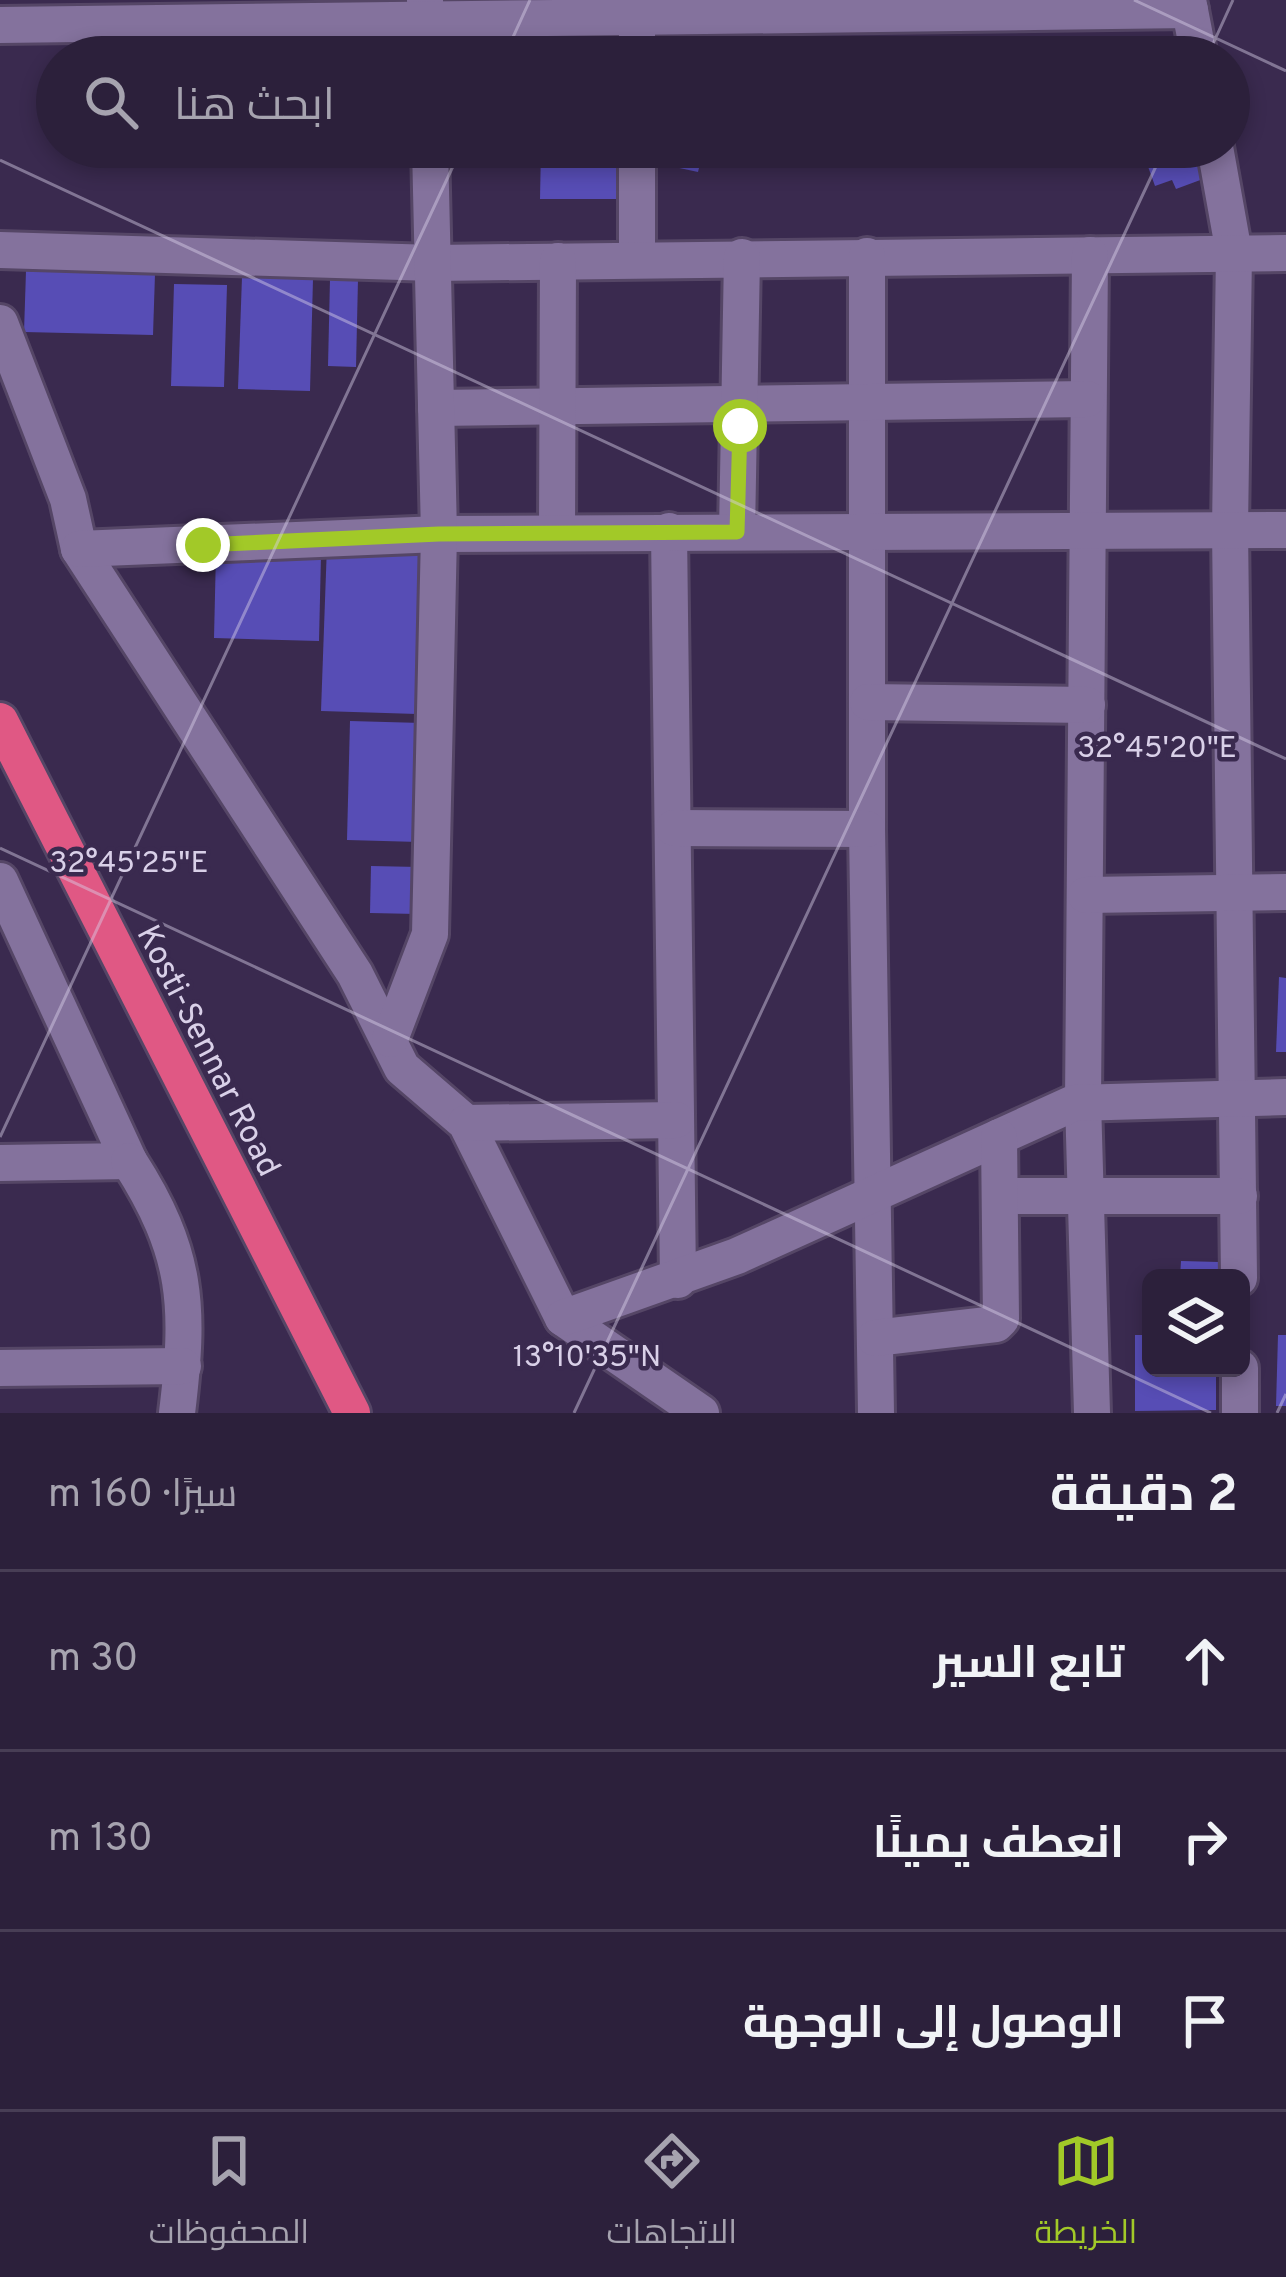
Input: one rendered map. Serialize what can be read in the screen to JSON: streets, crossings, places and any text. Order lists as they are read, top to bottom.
{
  "streets": {
    "highway": ["Kosti-Sennar Road"]
  },
  "page": {
    "search": "ابحث هنا",
    "heading": ["2 دقيقة", "سيرًا · 160 m"],
    "list": [
      ["تابع السير", "30 m"],
      ["انعطف يمينًا", "130 m"],
      "الوصول إلى الوجهة"
    ],
    "nav": ["الخريطة", "الاتجاهات", "المحفوظات"]
  },
  "coordinates": ["32°45'20\"E", "32°45'25\"E", "13°10'35\"N"]
}
